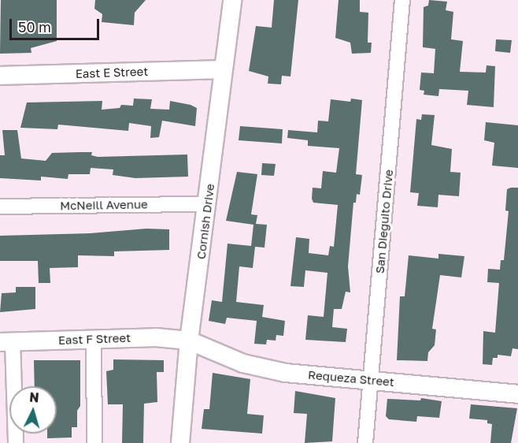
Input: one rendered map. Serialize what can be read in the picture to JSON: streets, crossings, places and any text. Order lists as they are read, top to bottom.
{
  "streets": {
    "street": [
      "East E Street",
      "McNeill Avenue",
      "Cornish Drive",
      "San Dieguito Drive",
      "East F Street",
      "Requeza Street"
    ]
  },
  "crossings": [
    ["East E Street", "Cornish Drive"],
    ["McNeill Avenue", "Cornish Drive"],
    ["Cornish Drive", "East F Street"],
    ["Cornish Drive", "Requeza Street"],
    ["San Dieguito Drive", "Requeza Street"],
    ["East F Street", "Requeza Street"]
  ],
  "scale_bar": "50 m",
  "north": "top"
}
